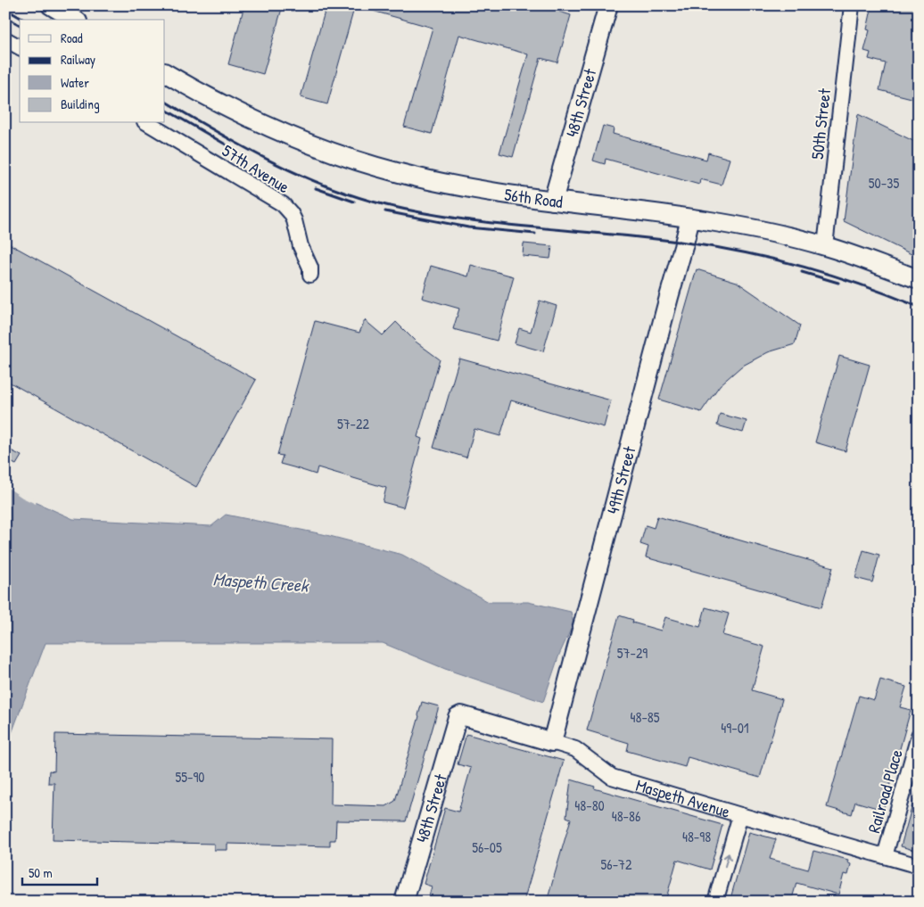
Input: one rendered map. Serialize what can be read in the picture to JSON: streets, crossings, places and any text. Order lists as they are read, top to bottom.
{
  "streets": {
    "main road": [
      "48th Street",
      "56th Road",
      "49th Street",
      "Maspeth Avenue"
    ],
    "street": ["50th Street", "57th Avenue", "Railroad Place"]
  },
  "crossings": [
    ["48th Street", "56th Road"],
    ["48th Street", "Maspeth Avenue"],
    ["50th Street", "56th Road"],
    ["56th Road", "49th Street"],
    ["49th Street", "Maspeth Avenue"],
    ["Railroad Place", "Maspeth Avenue"]
  ],
  "water": ["Maspeth Creek"],
  "house_numbers": [
    "50-35",
    "57-22",
    "57-29",
    "48-85",
    "49-01",
    "55-90",
    "48-80",
    "48-86",
    "48-98",
    "56-05",
    "56-72"
  ],
  "legend": [
    "Road",
    "Railway",
    "Water",
    "Building"
  ],
  "scale_bar": "50 m"
}
